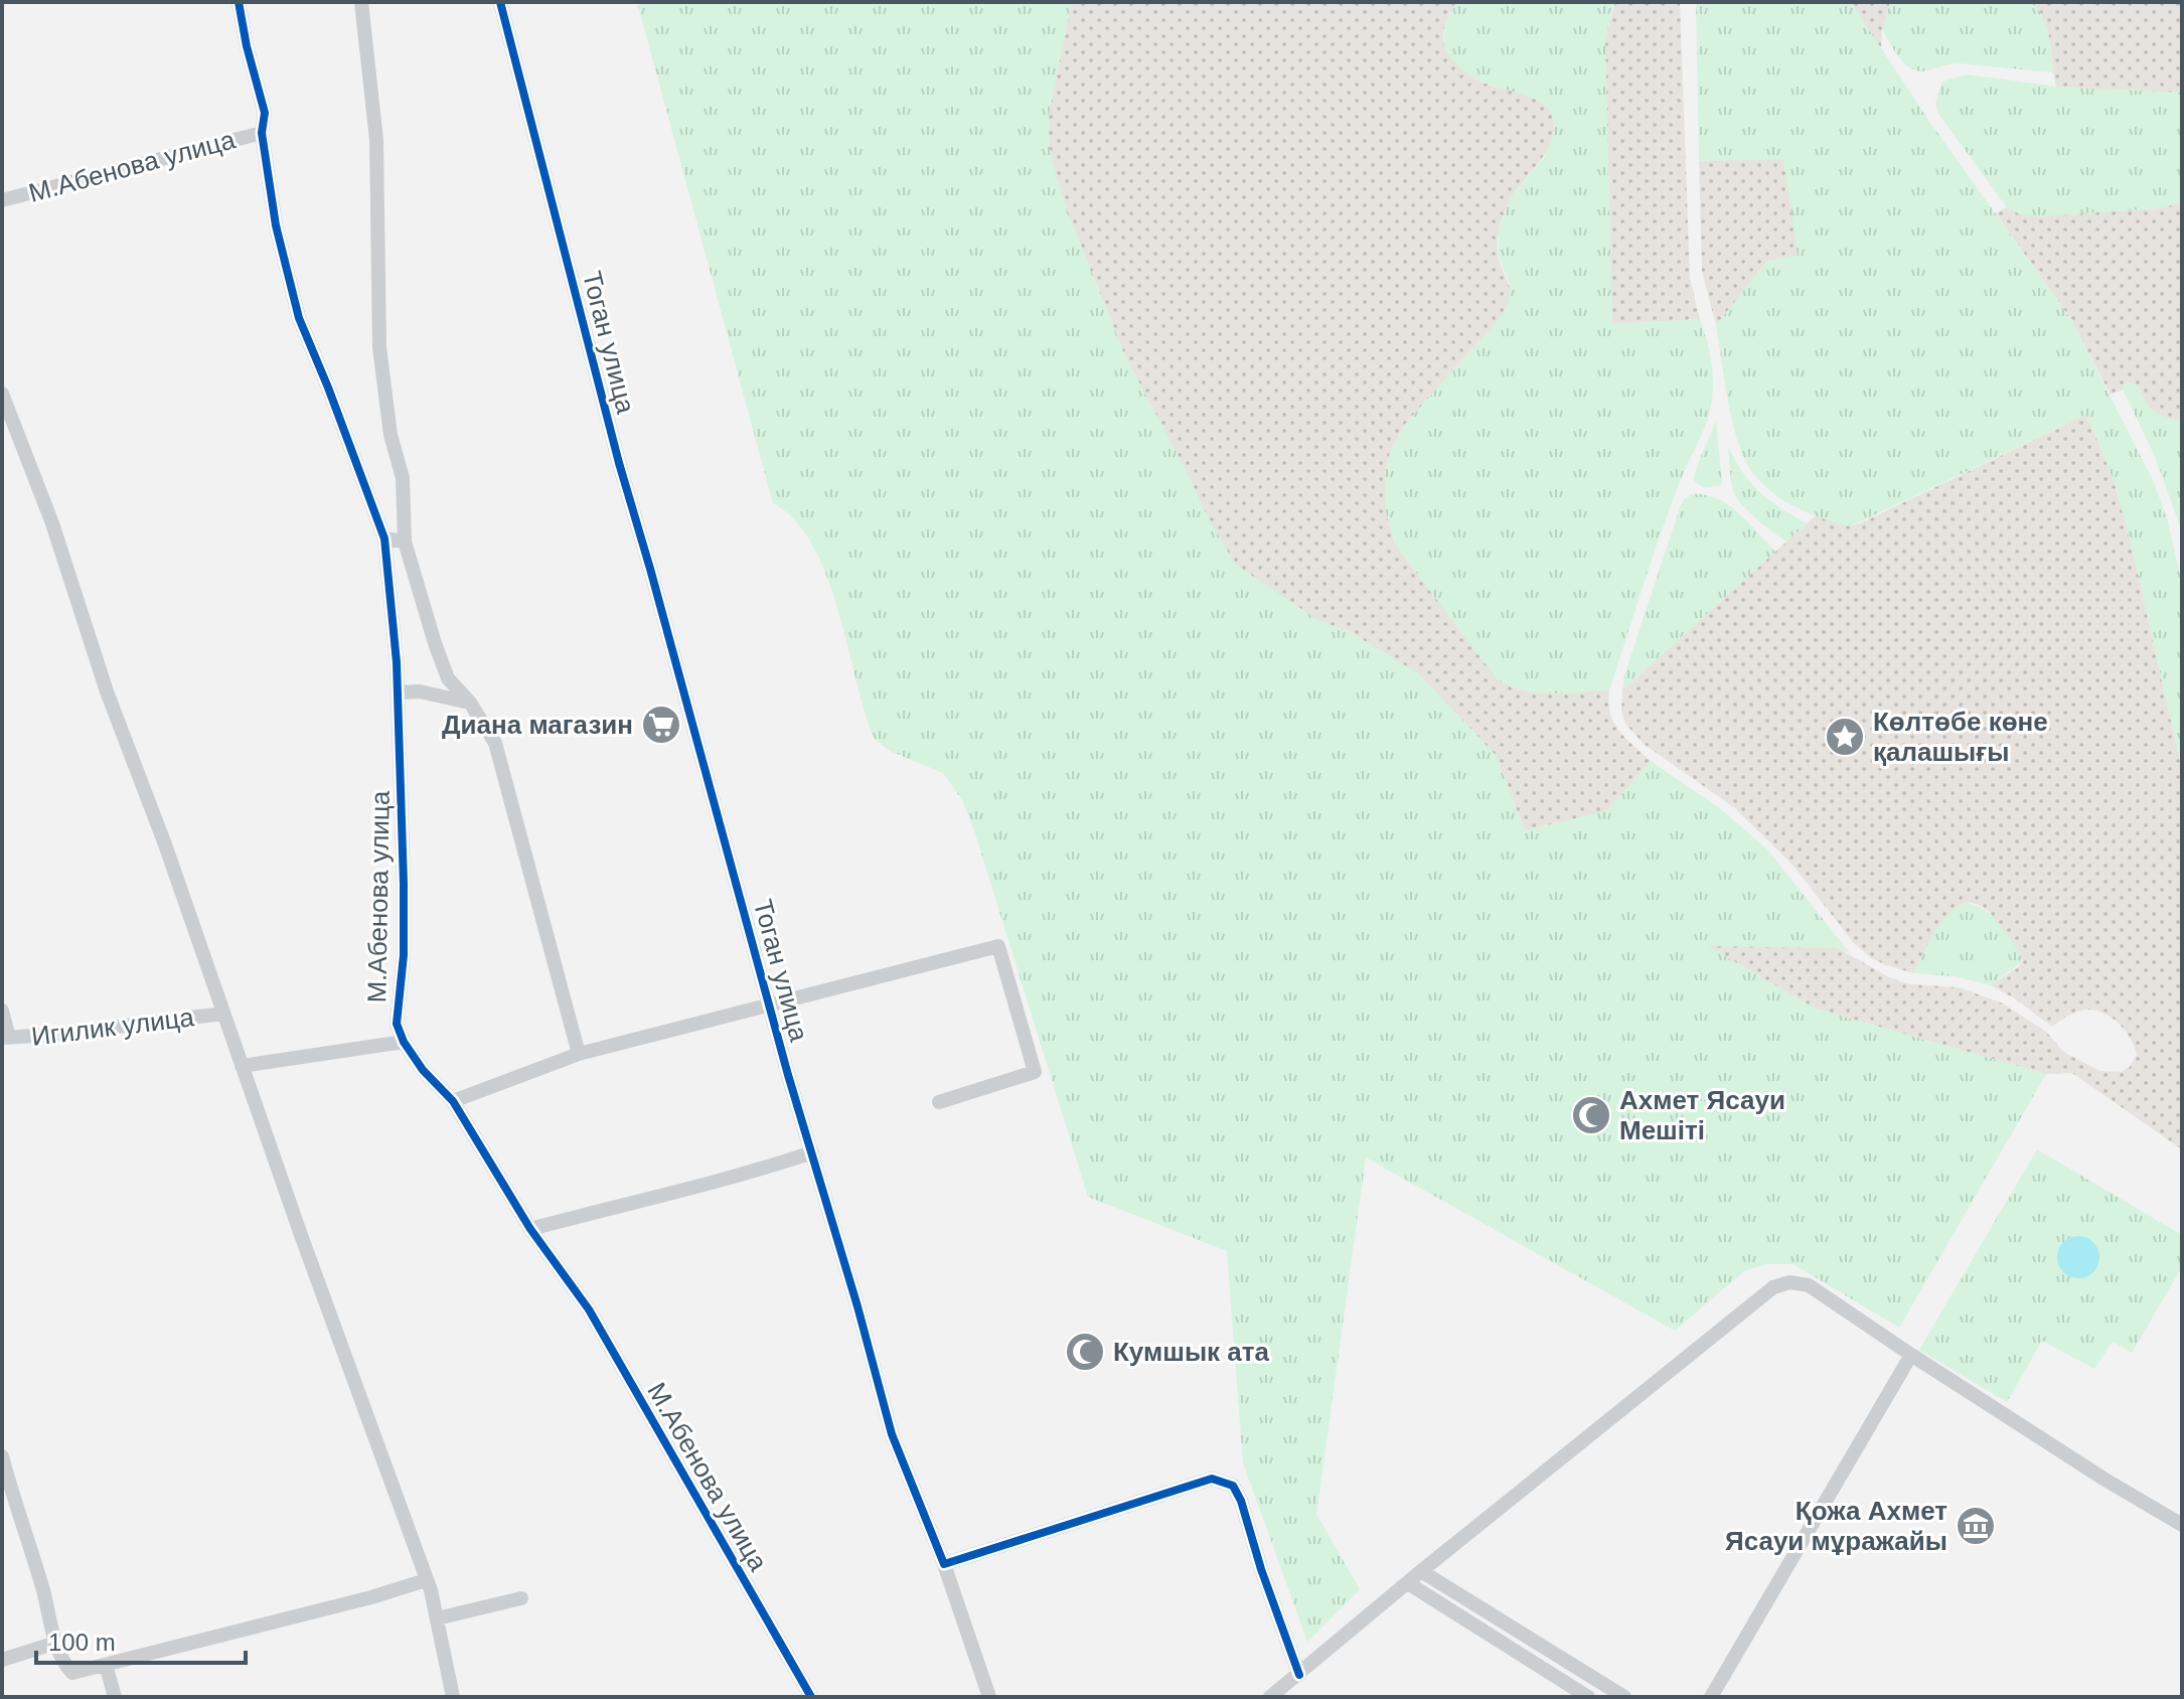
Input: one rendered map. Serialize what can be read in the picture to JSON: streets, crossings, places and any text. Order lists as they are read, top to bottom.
{
  "streets": {
    "street": ["М.Абенова улица", "Тоган улица", "Игилик улица"]
  },
  "crossings": [
    ["М.Абенова улица", "Тоган улица"]
  ],
  "places": {
    "supermarket": ["Диана магазин"],
    "place": ["Көлтөбе көне қалашығы"],
    "mosque": ["Ахмет Ясауи Мешіті", "Кумшык ата"],
    "museum": ["Қожа Ахмет Ясауи мұражайы"]
  },
  "scale_bar": "100 m"
}
